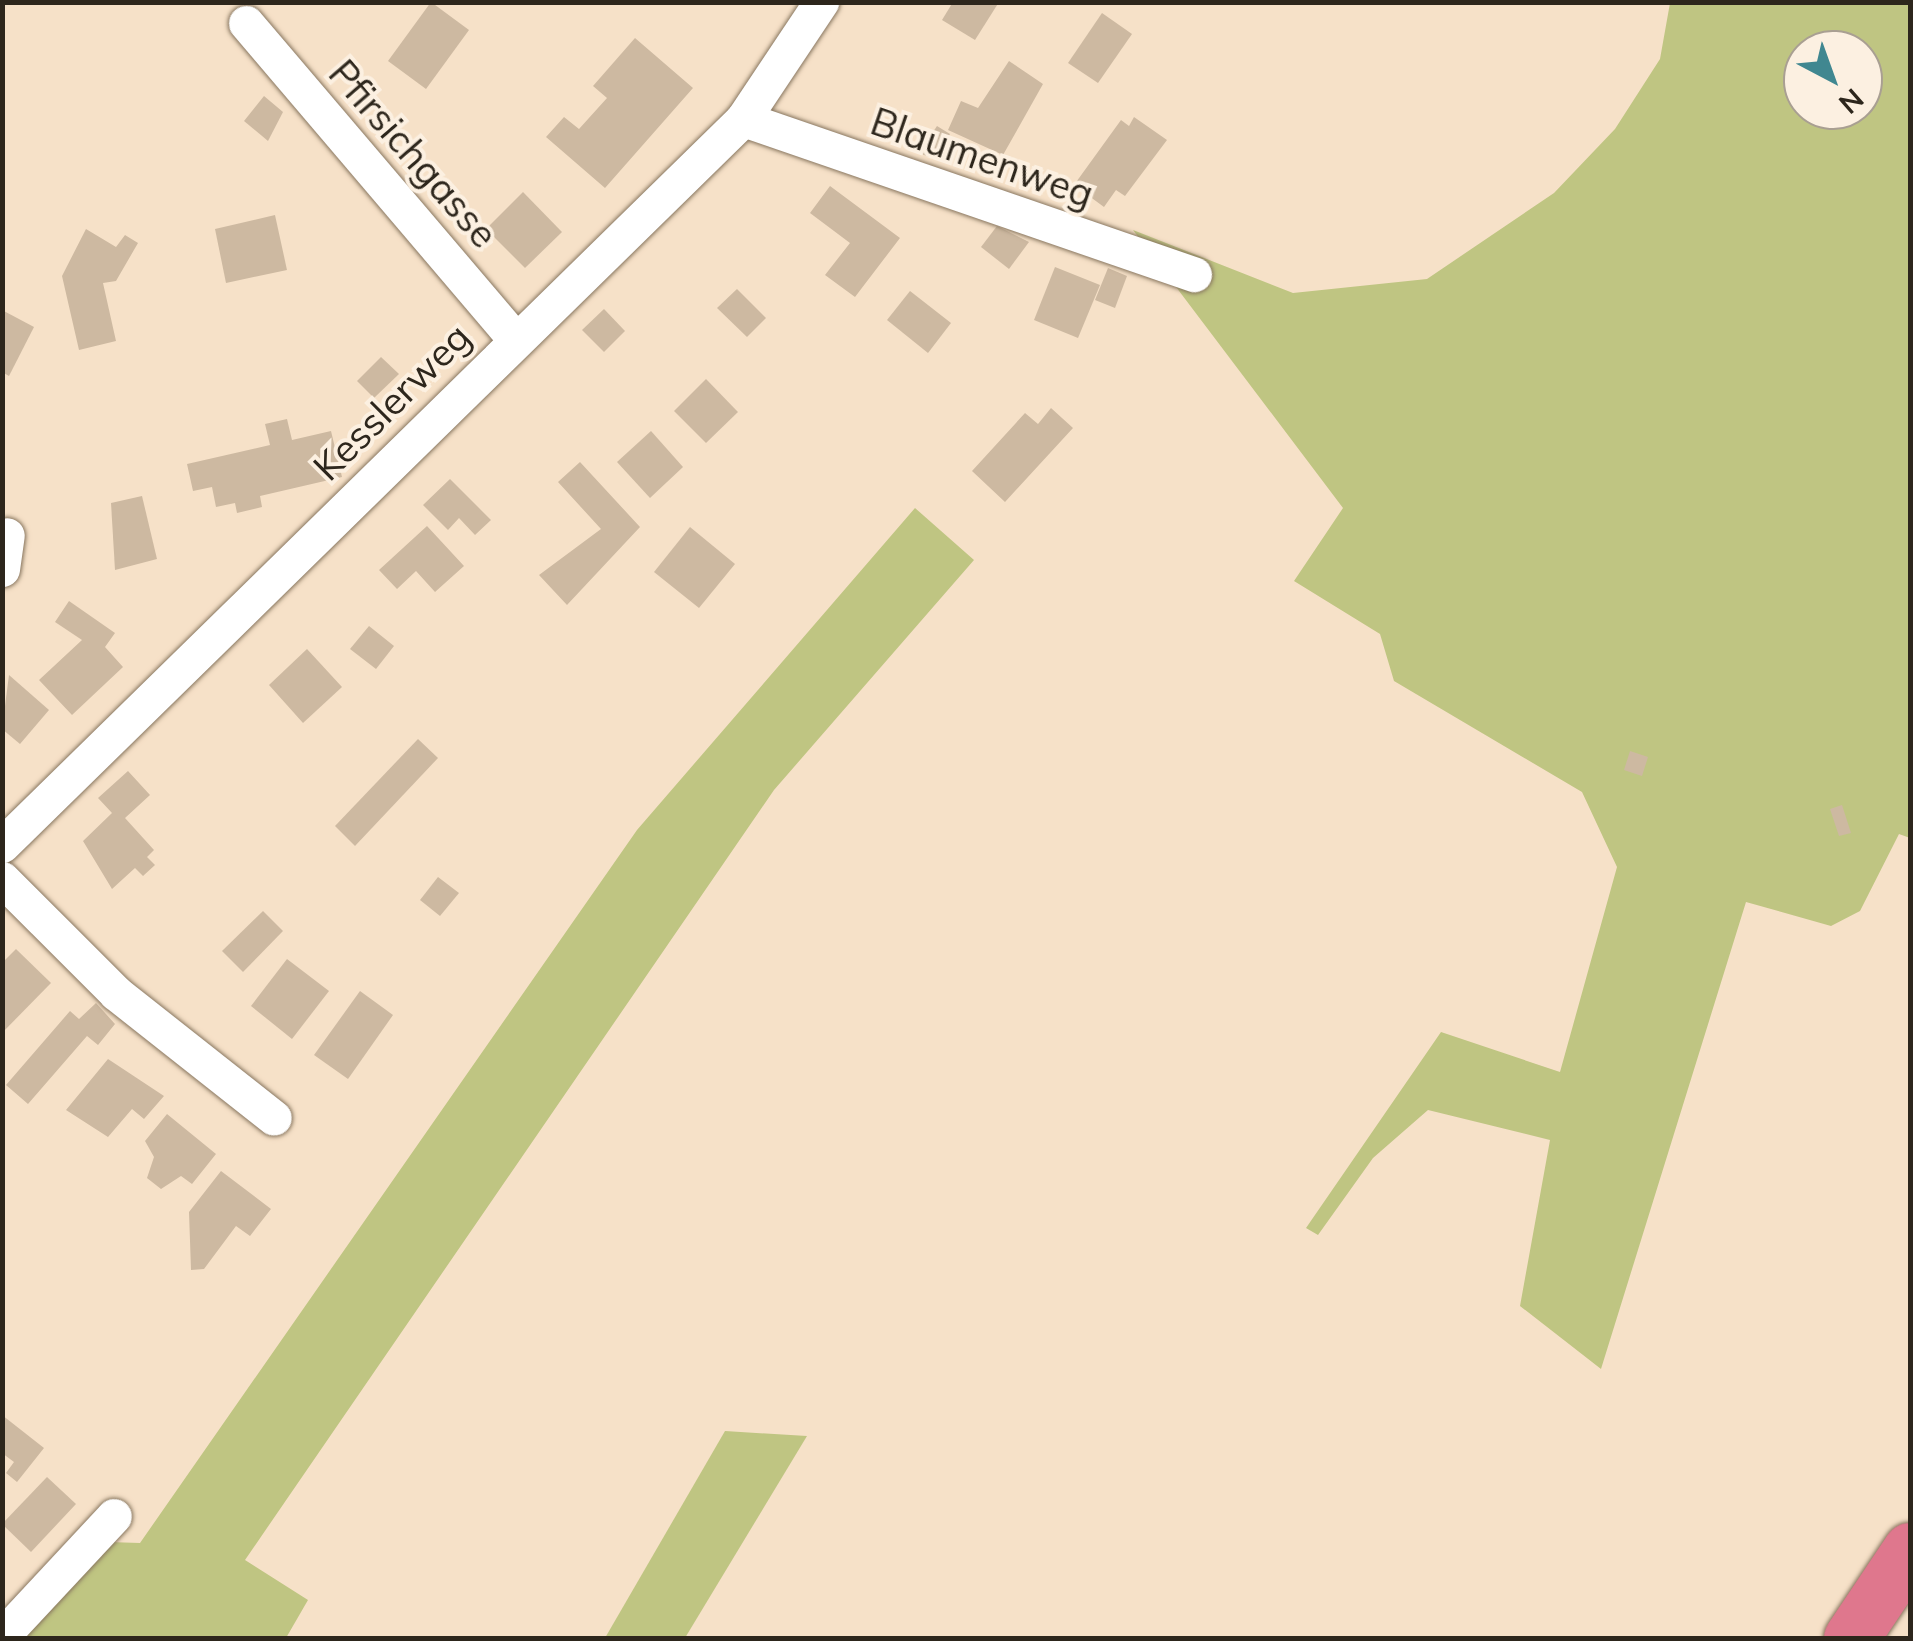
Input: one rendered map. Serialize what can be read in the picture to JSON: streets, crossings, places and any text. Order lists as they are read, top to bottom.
{
  "streets": {
    "street": ["Pfirsichgasse", "Blaumenweg", "Kesslerweg"]
  },
  "crossings": [
    ["Pfirsichgasse", "Kesslerweg"],
    ["Blaumenweg", "Kesslerweg"]
  ],
  "north": "bottom right"
}
